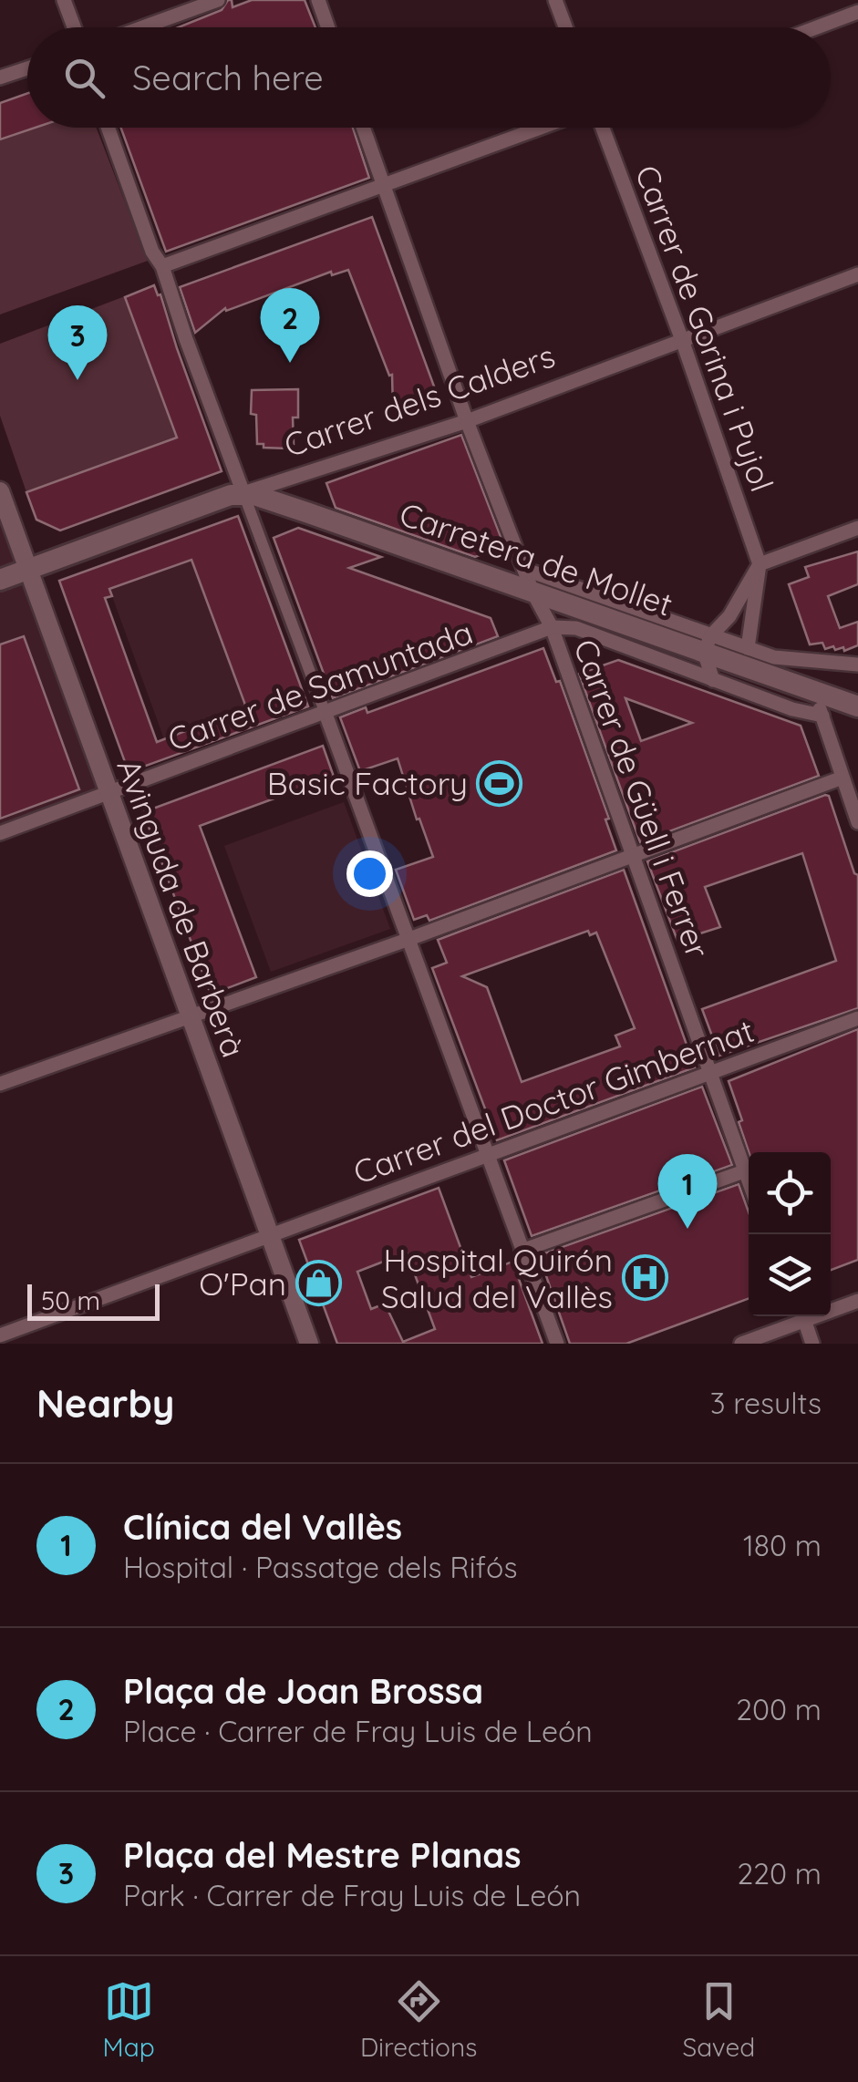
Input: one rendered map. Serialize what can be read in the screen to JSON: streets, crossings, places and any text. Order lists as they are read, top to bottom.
{
  "streets": {
    "main road": ["Carrer dels Calders", "Carretera de Mollet"],
    "street": [
      "Carrer de Gorina i Pujol",
      "Carrer de Samuntada",
      "Carrer de Güell i Ferrer",
      "Avinguda de Barberà",
      "Carrer del Doctor Gimbernat"
    ]
  },
  "crossings": [
    ["Carrer de Gorina i Pujol", "Carrer dels Calders"],
    ["Carrer dels Calders", "Carretera de Mollet"],
    ["Carrer dels Calders", "Carrer de Güell i Ferrer"],
    ["Carrer dels Calders", "Avinguda de Barberà"],
    ["Carretera de Mollet", "Carrer de Samuntada"],
    ["Carretera de Mollet", "Carrer de Güell i Ferrer"],
    ["Carrer de Samuntada", "Carrer de Güell i Ferrer"],
    ["Carrer de Samuntada", "Avinguda de Barberà"],
    ["Carrer de Güell i Ferrer", "Carrer del Doctor Gimbernat"],
    ["Avinguda de Barberà", "Carrer del Doctor Gimbernat"]
  ],
  "places": {
    "sports": ["Basic Factory"],
    "hospital": ["Hospital Quirón Salud del Vallès"],
    "shop": ["O'Pan"]
  },
  "scale_bar": "50 m",
  "page": {
    "search": "Search here",
    "pins": ["2", "3", "1"],
    "scale": "50 m",
    "heading": ["Nearby", "3 results"],
    "list": [
      {
        "mark": "1",
        "name": "Clínica del Vallès",
        "note": "Hospital · Passatge dels Rifós",
        "value": "180 m"
      },
      {
        "mark": "2",
        "name": "Plaça de Joan Brossa",
        "note": "Place · Carrer de Fray Luis de León",
        "value": "200 m"
      },
      {
        "mark": "3",
        "name": "Plaça del Mestre Planas",
        "note": "Park · Carrer de Fray Luis de León",
        "value": "220 m"
      }
    ],
    "nav": ["Map", "Directions", "Saved"]
  }
}
